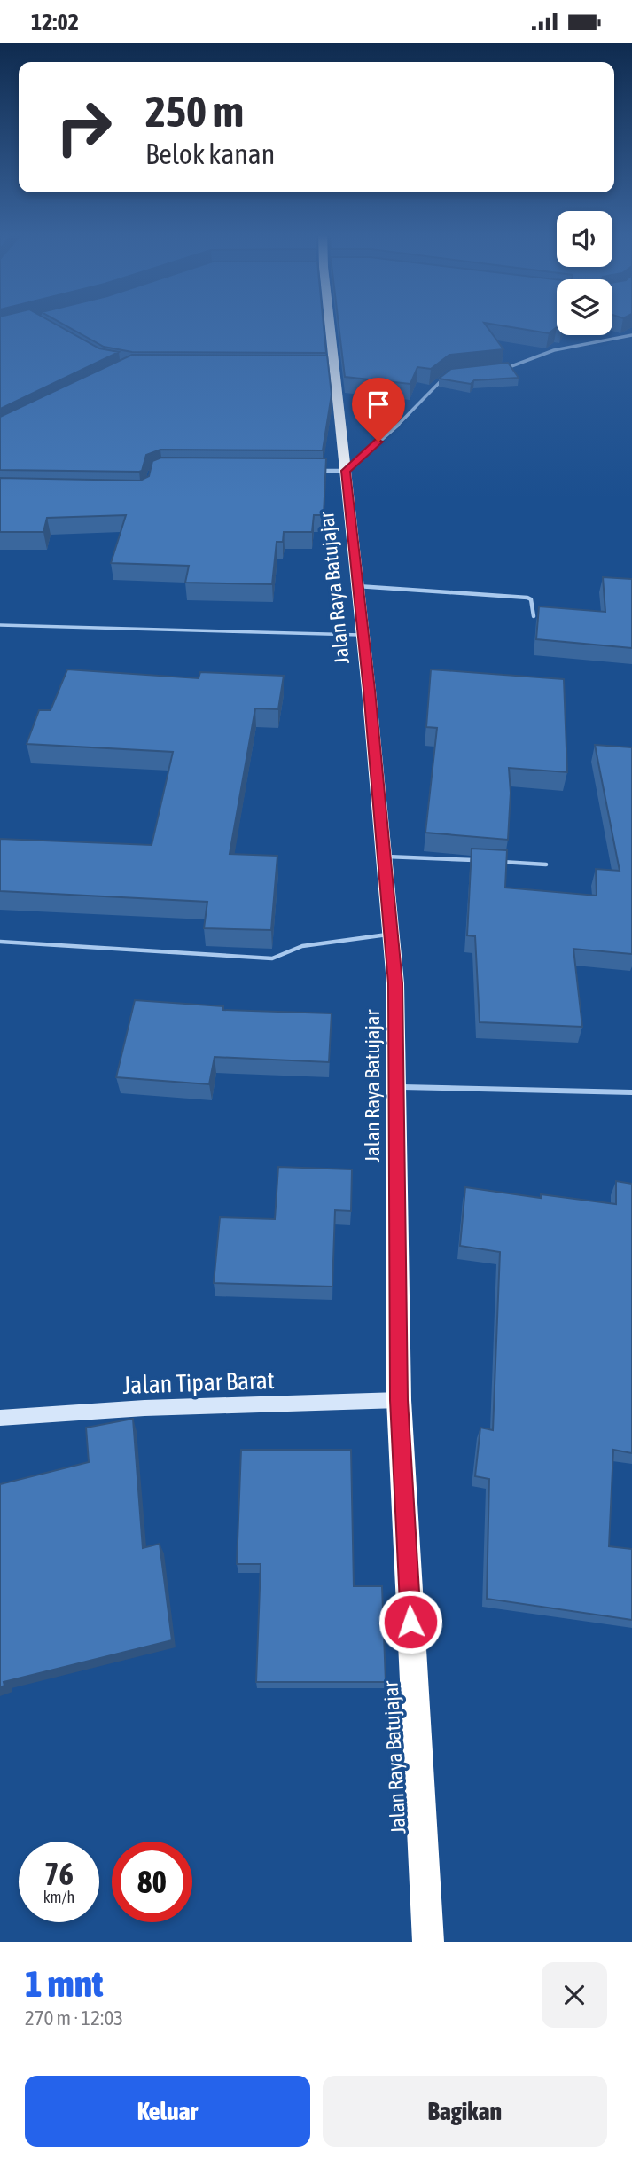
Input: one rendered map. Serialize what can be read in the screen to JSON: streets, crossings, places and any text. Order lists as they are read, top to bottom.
{
  "streets": {
    "highway": ["Jalan Raya Batujajar"],
    "street": ["Jalan Tipar Barat"]
  },
  "crossings": [
    ["Jalan Raya Batujajar", "Jalan Tipar Barat"]
  ],
  "page": {
    "status": "12:02",
    "turn": ["250 m", "Belok kanan"],
    "speed": "76 km/h",
    "limit": "80",
    "heading": ["1 mnt", "270 m · 12:03"],
    "buttons": ["Keluar", "Bagikan"]
  }
}
